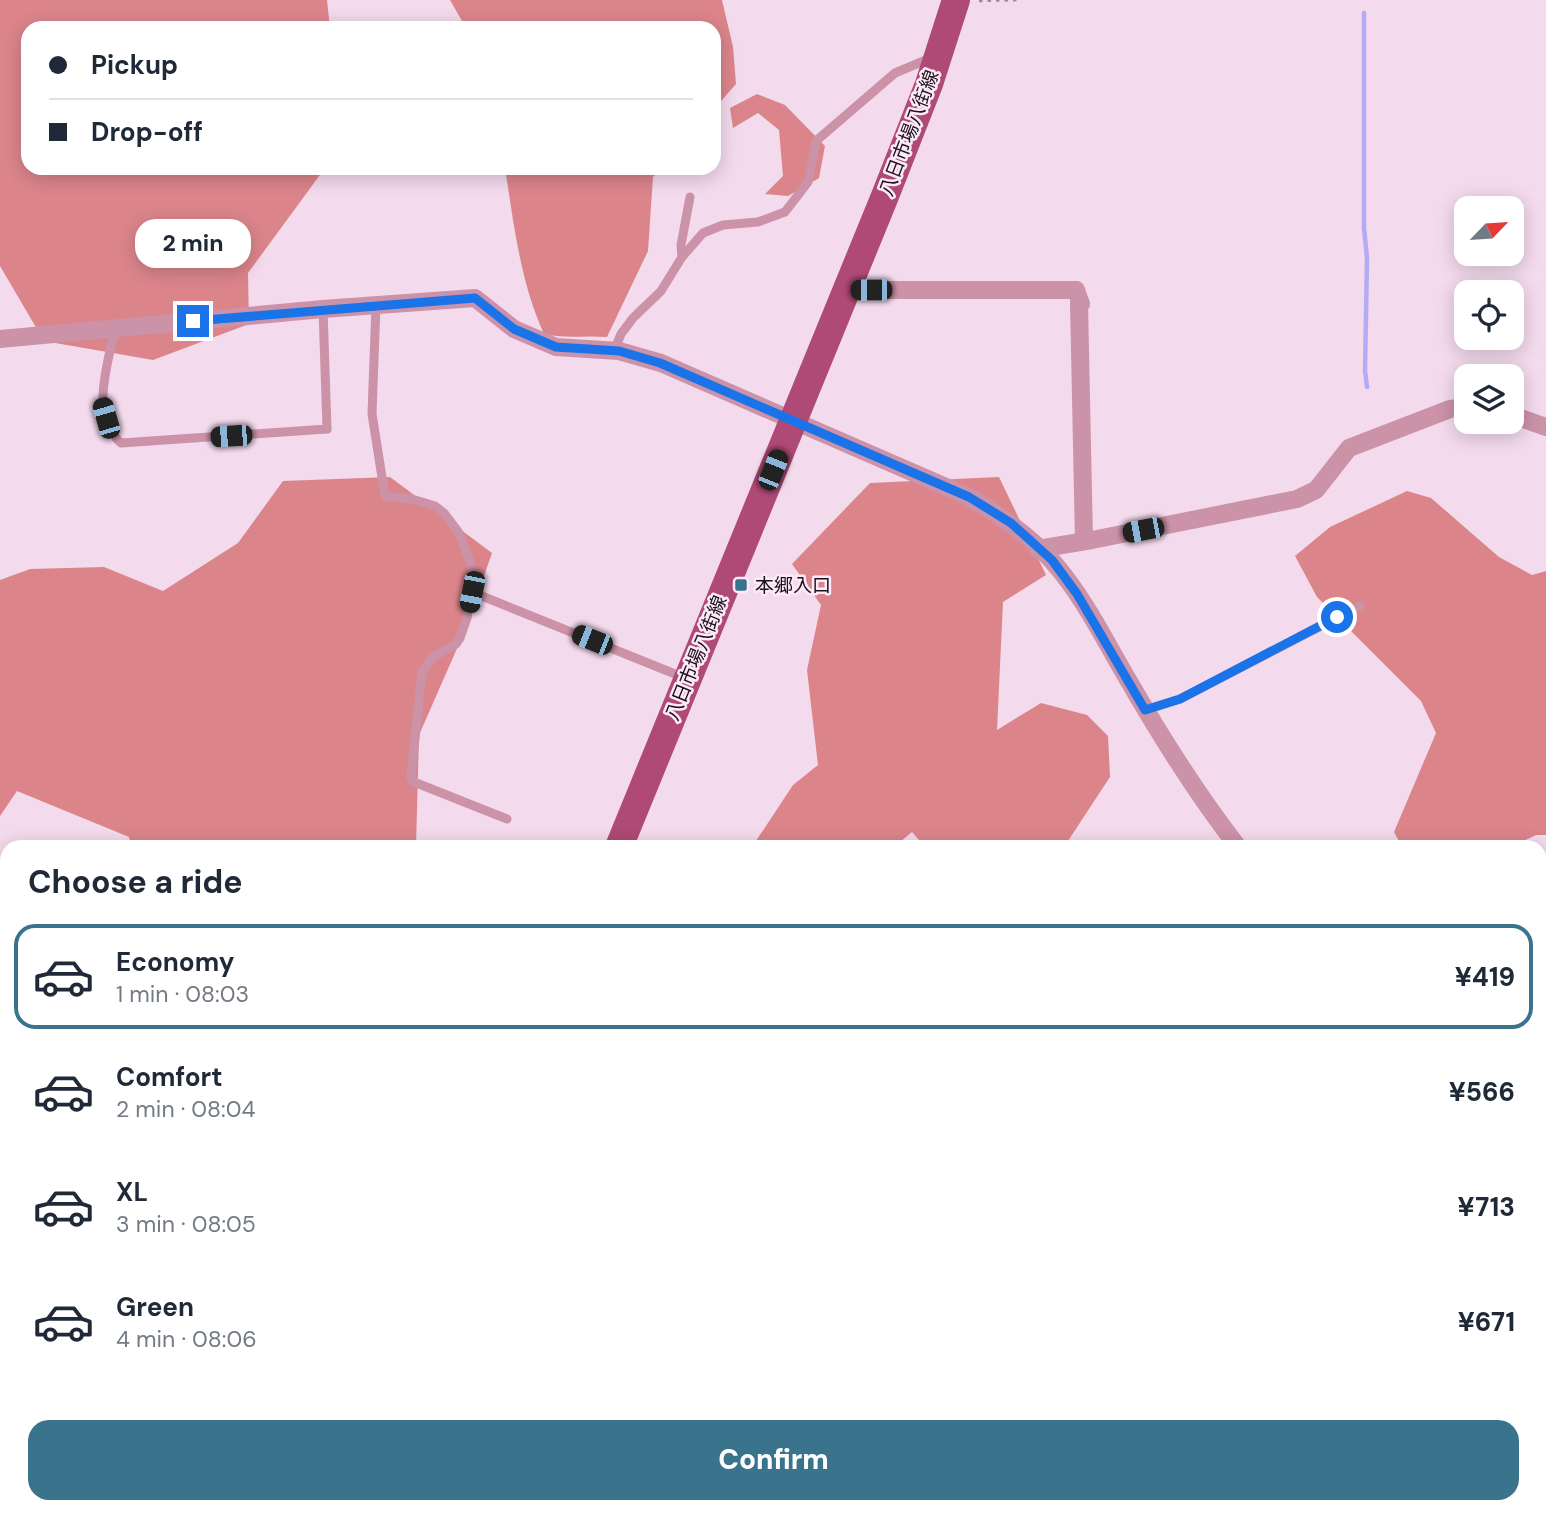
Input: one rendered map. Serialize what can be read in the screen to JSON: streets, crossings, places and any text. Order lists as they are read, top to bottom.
{
  "streets": {
    "main road": ["八日市場八街線"]
  },
  "places": {
    "transit": ["本郷入口"]
  },
  "north": "top right",
  "page": {
    "banner": ["Pickup", "Drop-off"],
    "bubble": "2 min",
    "heading": "Choose a ride",
    "list": [
      {
        "name": "Economy",
        "note": "1 min · 08:03",
        "value": "¥419"
      },
      {
        "name": "Comfort",
        "note": "2 min · 08:04",
        "value": "¥566"
      },
      {
        "name": "XL",
        "note": "3 min · 08:05",
        "value": "¥713"
      },
      {
        "name": "Green",
        "note": "4 min · 08:06",
        "value": "¥671"
      }
    ],
    "buttons": "Confirm"
  }
}
